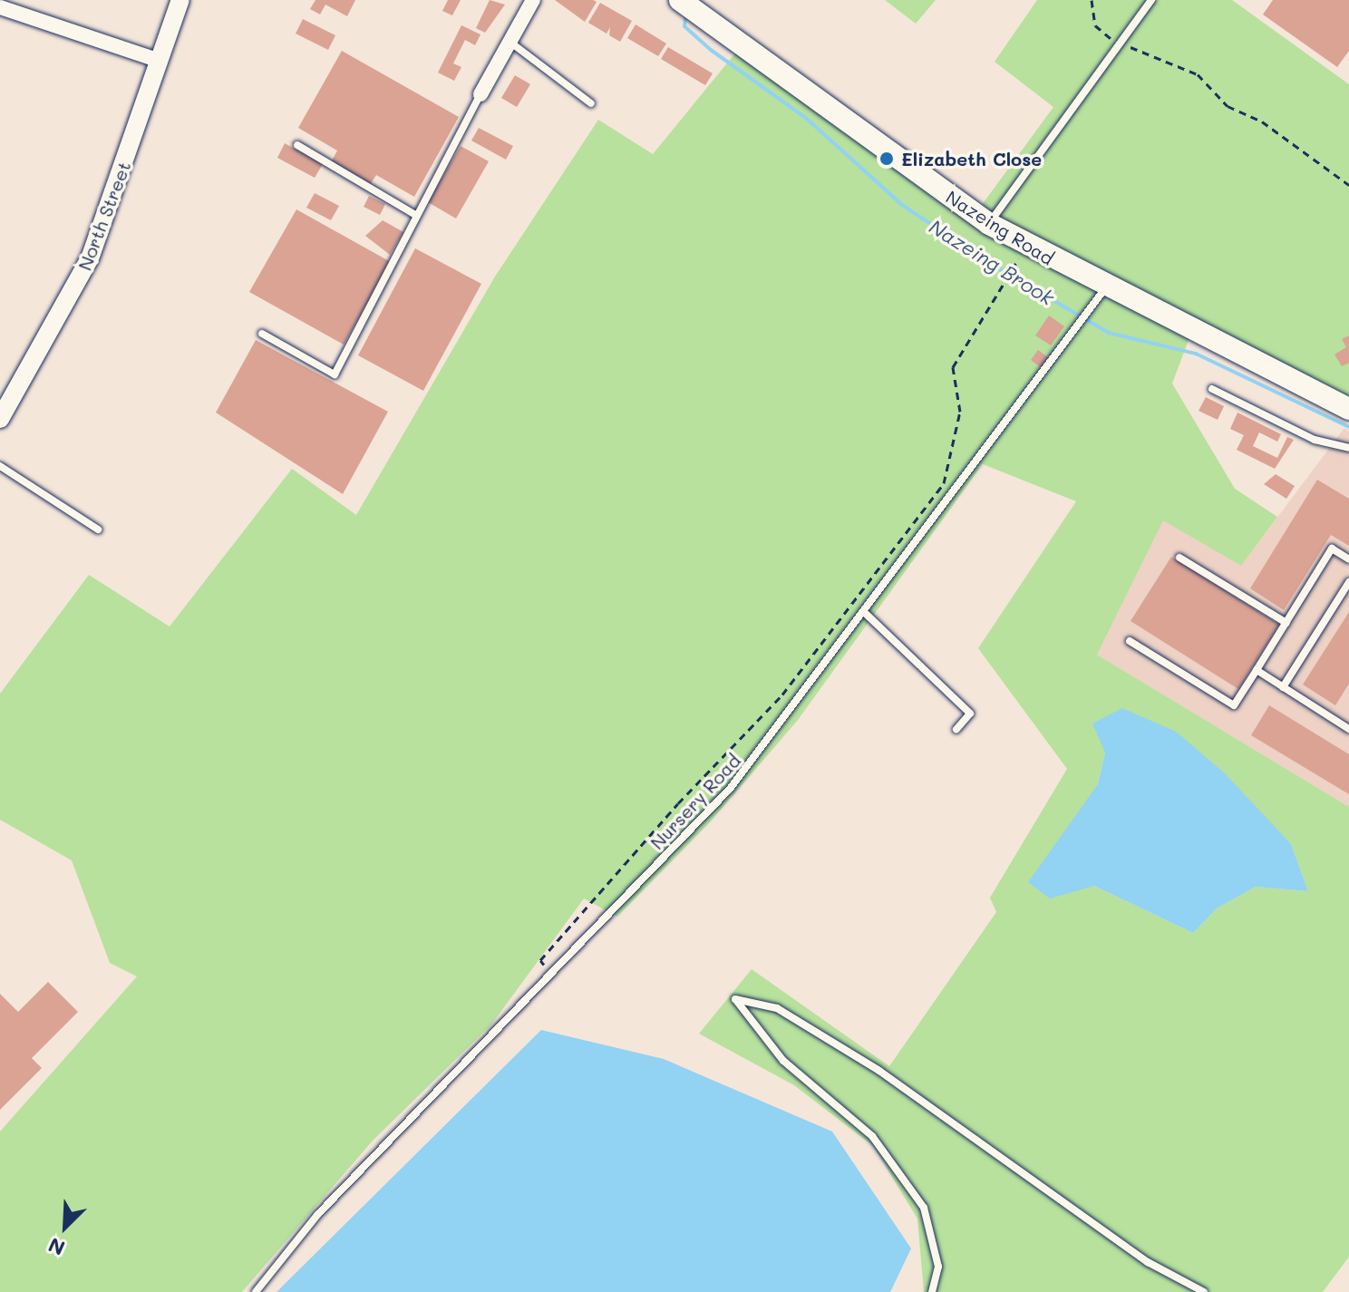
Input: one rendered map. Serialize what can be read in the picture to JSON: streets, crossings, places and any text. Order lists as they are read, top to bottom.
{
  "streets": {
    "main road": ["Nazeing Road"],
    "street": ["North Street"],
    "lane": ["Nursery Road"]
  },
  "crossings": [
    ["Nazeing Road", "Nursery Road"]
  ],
  "water": ["Nazeing Brook"],
  "places": ["Elizabeth Close"],
  "north": "bottom left"
}
